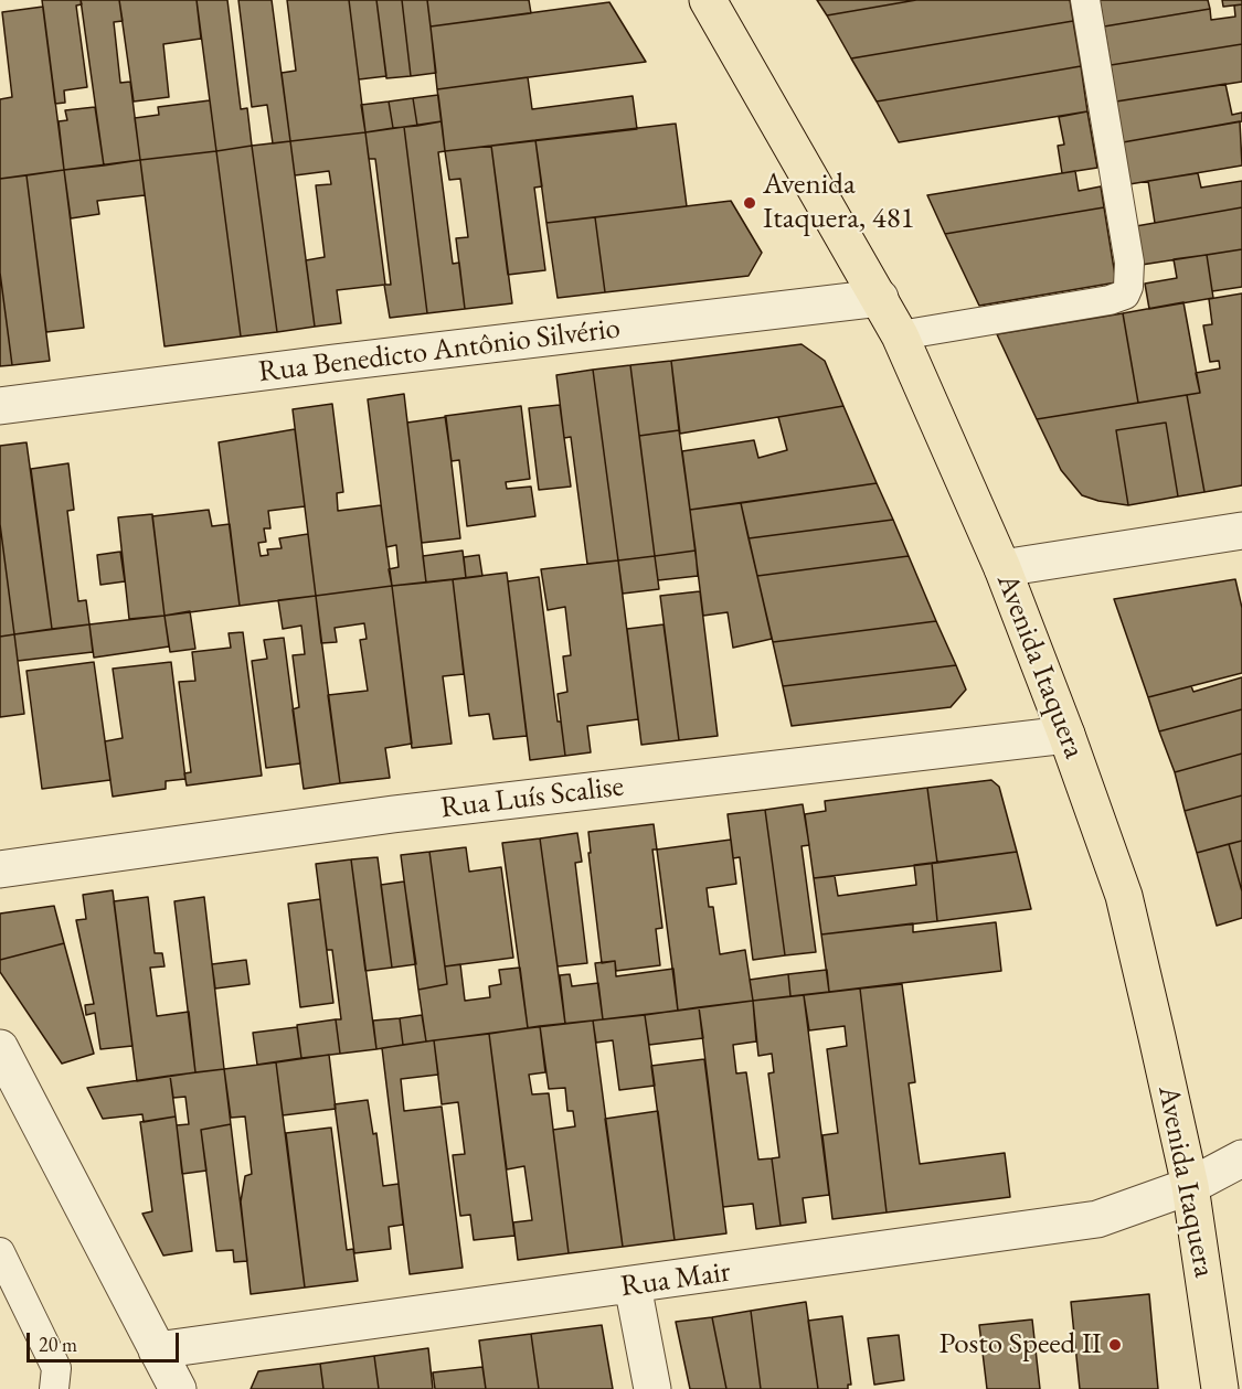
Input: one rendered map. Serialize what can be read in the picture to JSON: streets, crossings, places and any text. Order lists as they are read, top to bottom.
{
  "streets": {
    "main road": ["Avenida Itaquera"],
    "street": ["Rua Benedicto Antônio Silvério", "Rua Luís Scalise", "Rua Mair"]
  },
  "crossings": [
    ["Rua Benedicto Antônio Silvério", "Avenida Itaquera"],
    ["Avenida Itaquera", "Rua Luís Scalise"],
    ["Avenida Itaquera", "Rua Mair"]
  ],
  "places": ["Avenida Itaquera, 481", "Posto Speed II"],
  "scale_bar": "20 m"
}
